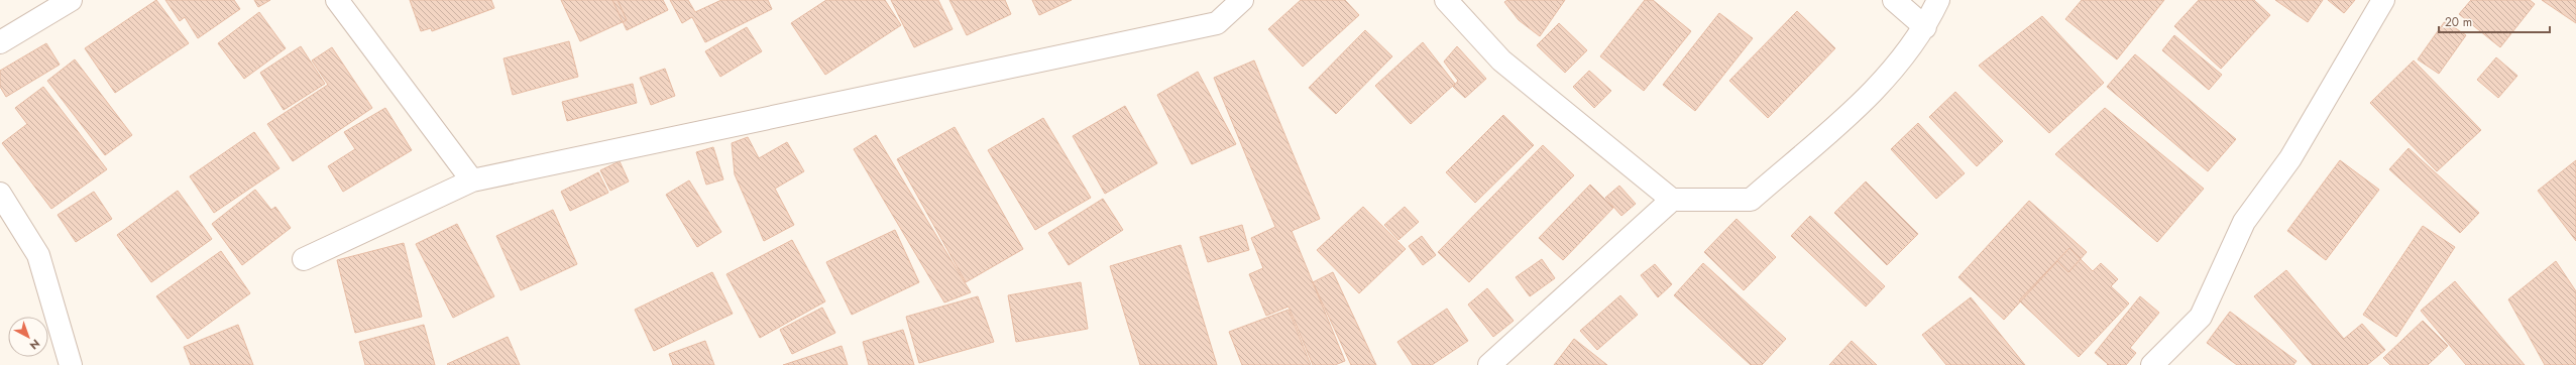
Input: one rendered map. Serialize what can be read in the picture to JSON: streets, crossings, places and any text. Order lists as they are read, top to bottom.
{
  "scale_bar": "20 m",
  "north": "bottom right"
}
